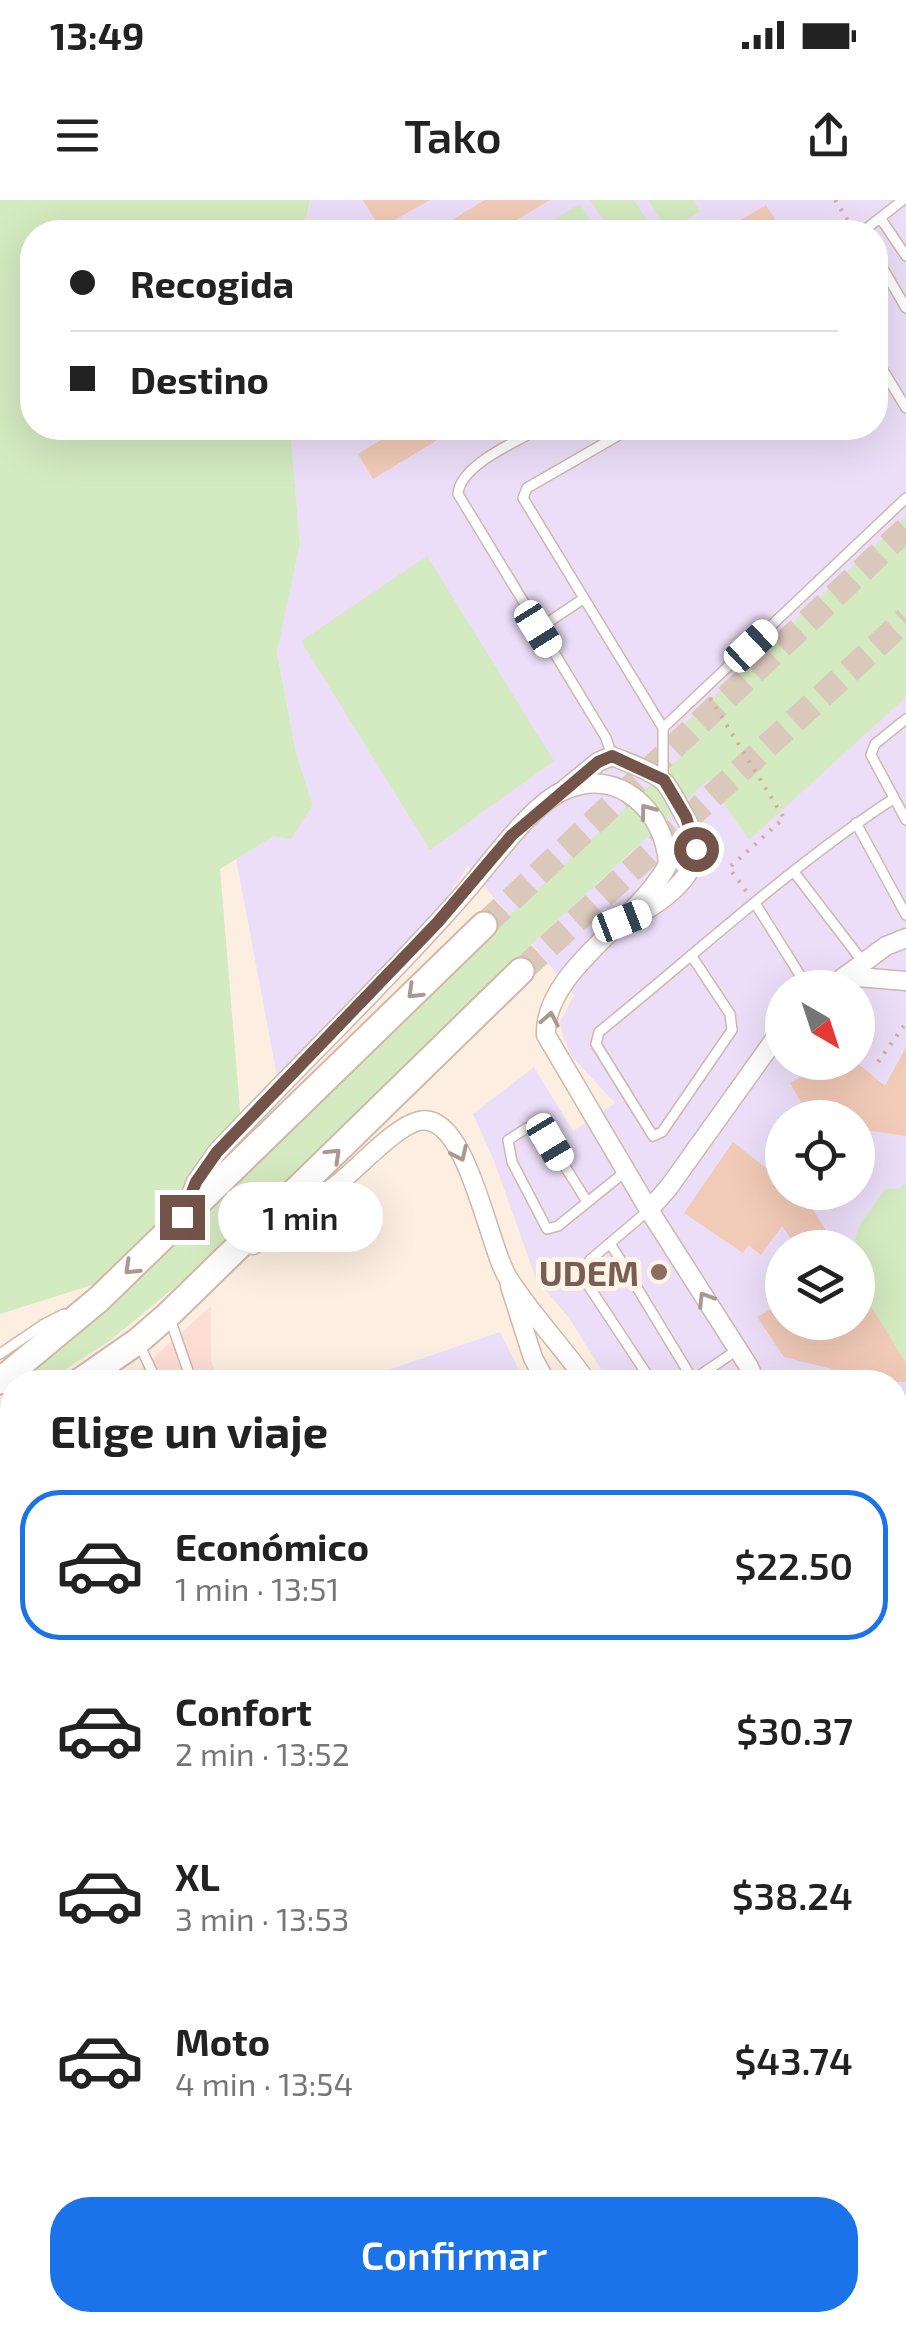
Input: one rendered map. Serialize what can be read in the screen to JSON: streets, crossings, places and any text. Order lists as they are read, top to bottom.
{
  "places": ["UDEM"],
  "north": "bottom right",
  "page": {
    "status": "13:49",
    "header": "Tako",
    "banner": ["Recogida", "Destino"],
    "bubble": "1 min",
    "heading": "Elige un viaje",
    "list": [
      {
        "name": "Económico",
        "note": "1 min · 13:51",
        "value": "$22.50"
      },
      {
        "name": "Confort",
        "note": "2 min · 13:52",
        "value": "$30.37"
      },
      {
        "name": "XL",
        "note": "3 min · 13:53",
        "value": "$38.24"
      },
      {
        "name": "Moto",
        "note": "4 min · 13:54",
        "value": "$43.74"
      }
    ],
    "buttons": "Confirmar"
  }
}
